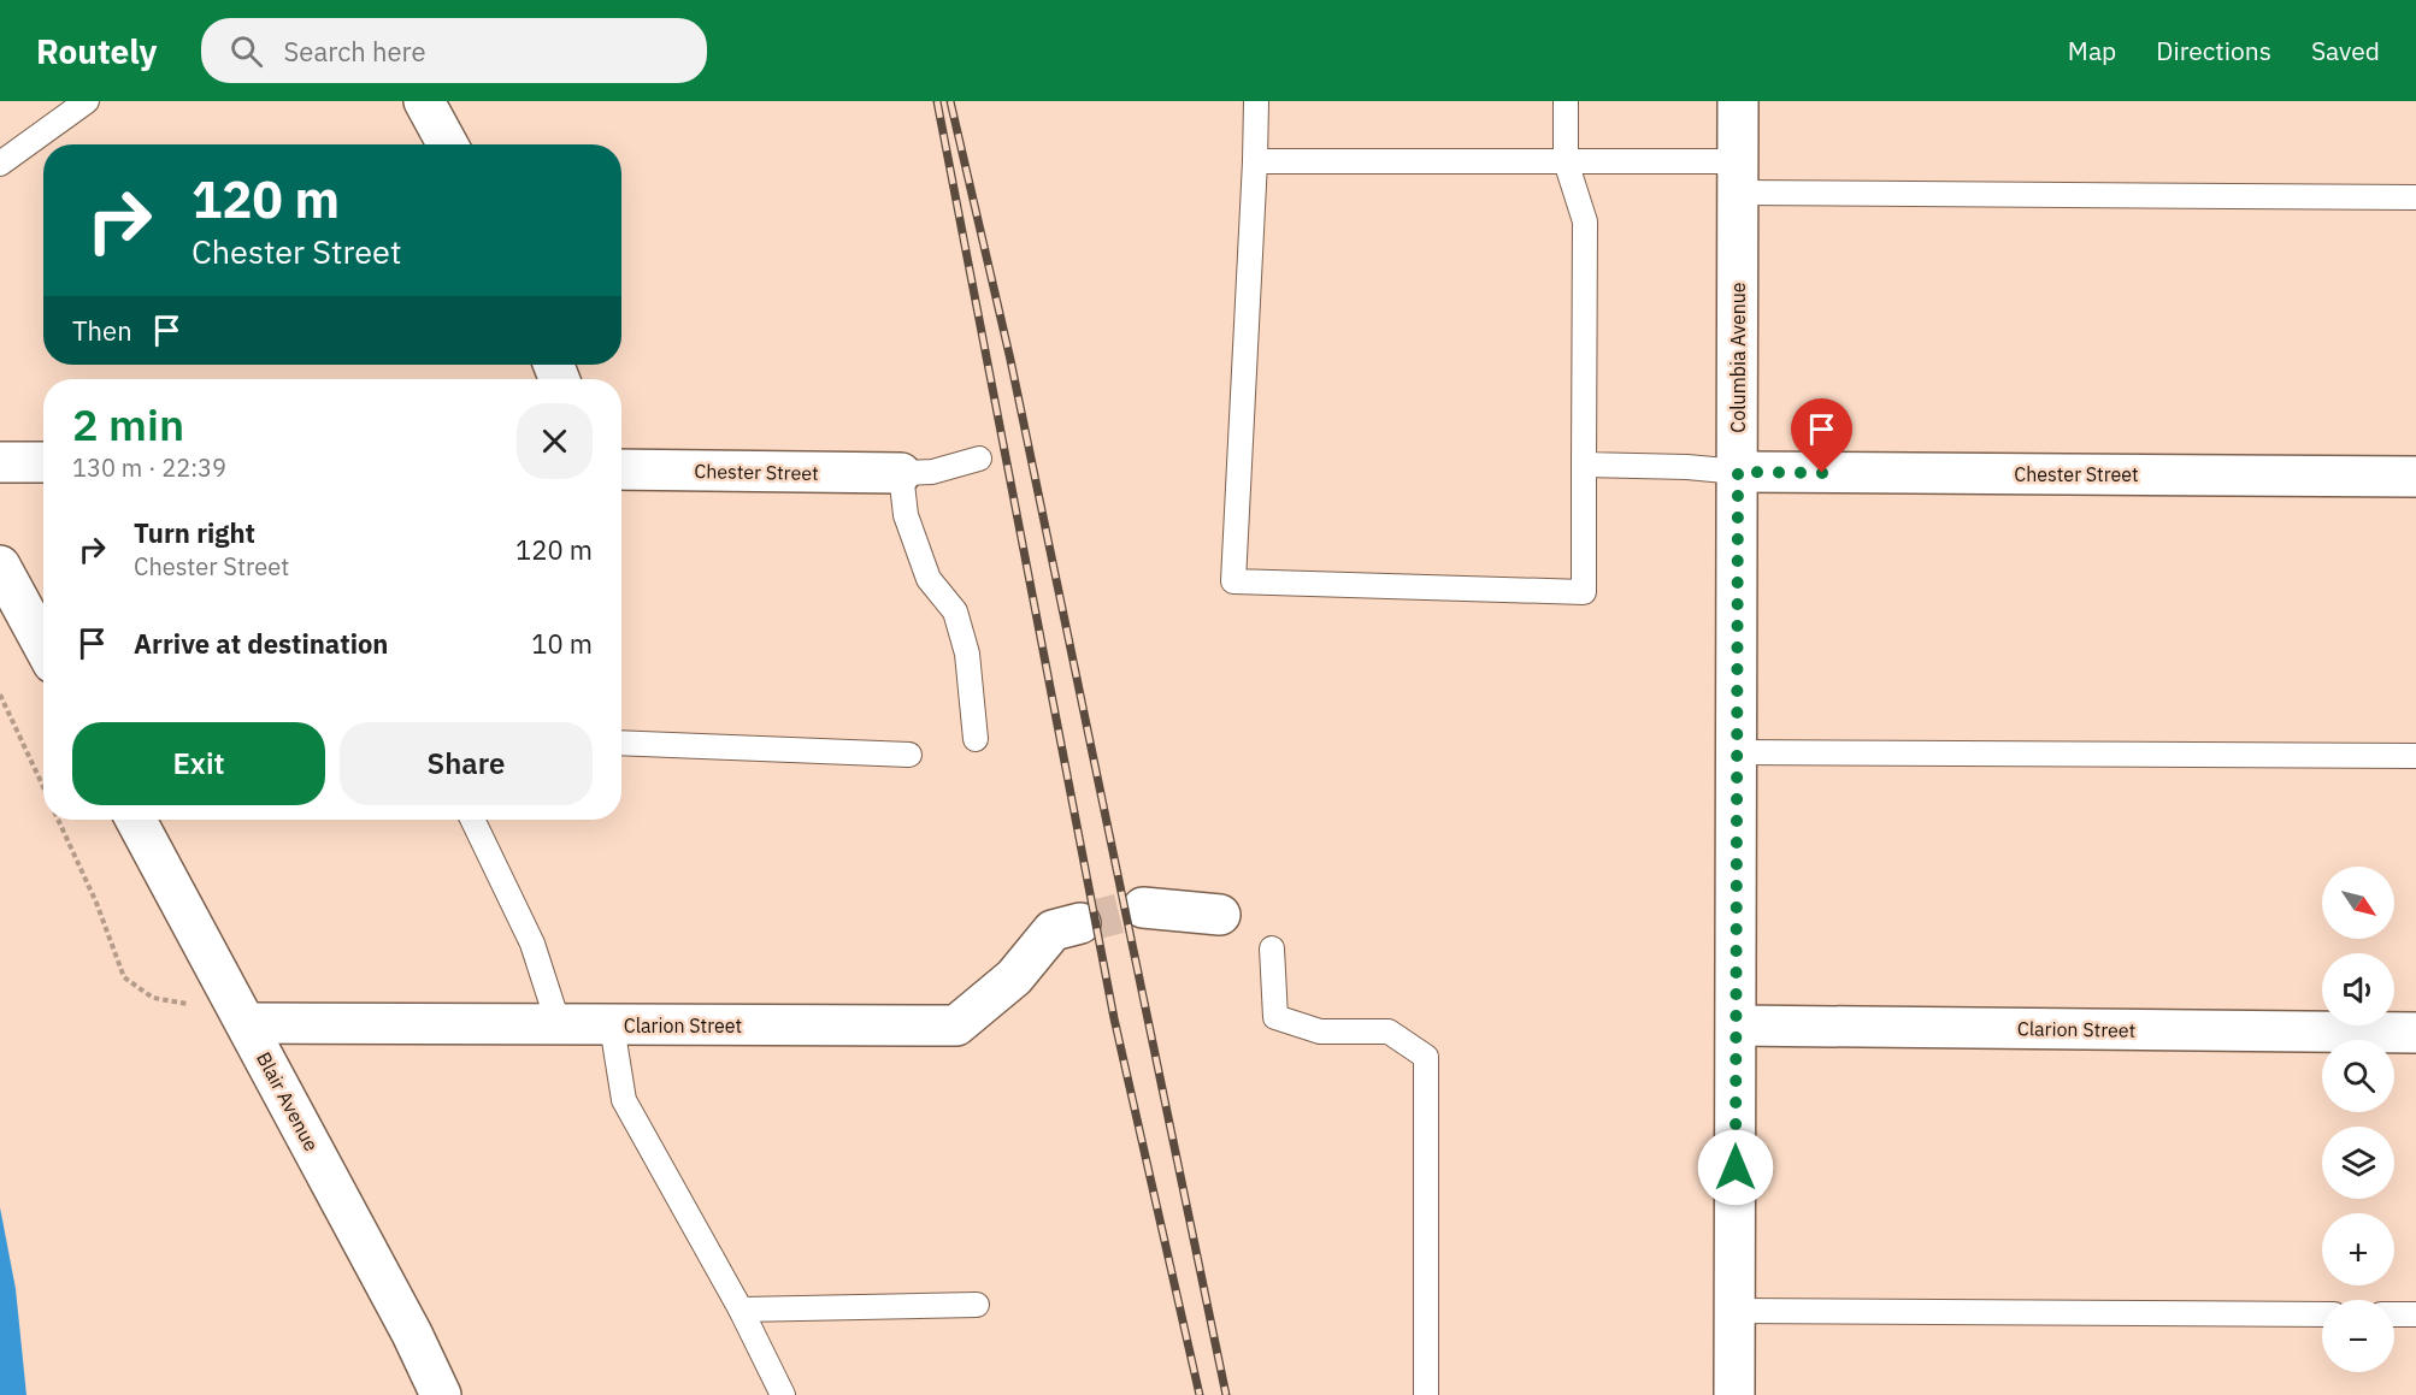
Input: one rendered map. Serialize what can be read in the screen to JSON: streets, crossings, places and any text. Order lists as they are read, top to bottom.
{
  "streets": {
    "street": [
      "Columbia Avenue",
      "Chester Street",
      "Clarion Street",
      "Blair Avenue"
    ]
  },
  "crossings": [
    ["Columbia Avenue", "Chester Street"],
    ["Columbia Avenue", "Clarion Street"],
    ["Clarion Street", "Blair Avenue"]
  ],
  "north": "bottom right",
  "page": {
    "header": "Routely",
    "search": "Search here",
    "nav": ["Map", "Directions", "Saved"],
    "turn": ["120 m", "Chester Street"],
    "then": "Then",
    "heading": ["2 min", "130 m · 22:39"],
    "list": [
      {
        "name": "Turn right",
        "note": "Chester Street",
        "value": "120 m"
      },
      {
        "name": "Arrive at destination",
        "value": "10 m"
      }
    ],
    "buttons": ["Exit", "Share"],
    "map_buttons": ["+", "−"]
  }
}
